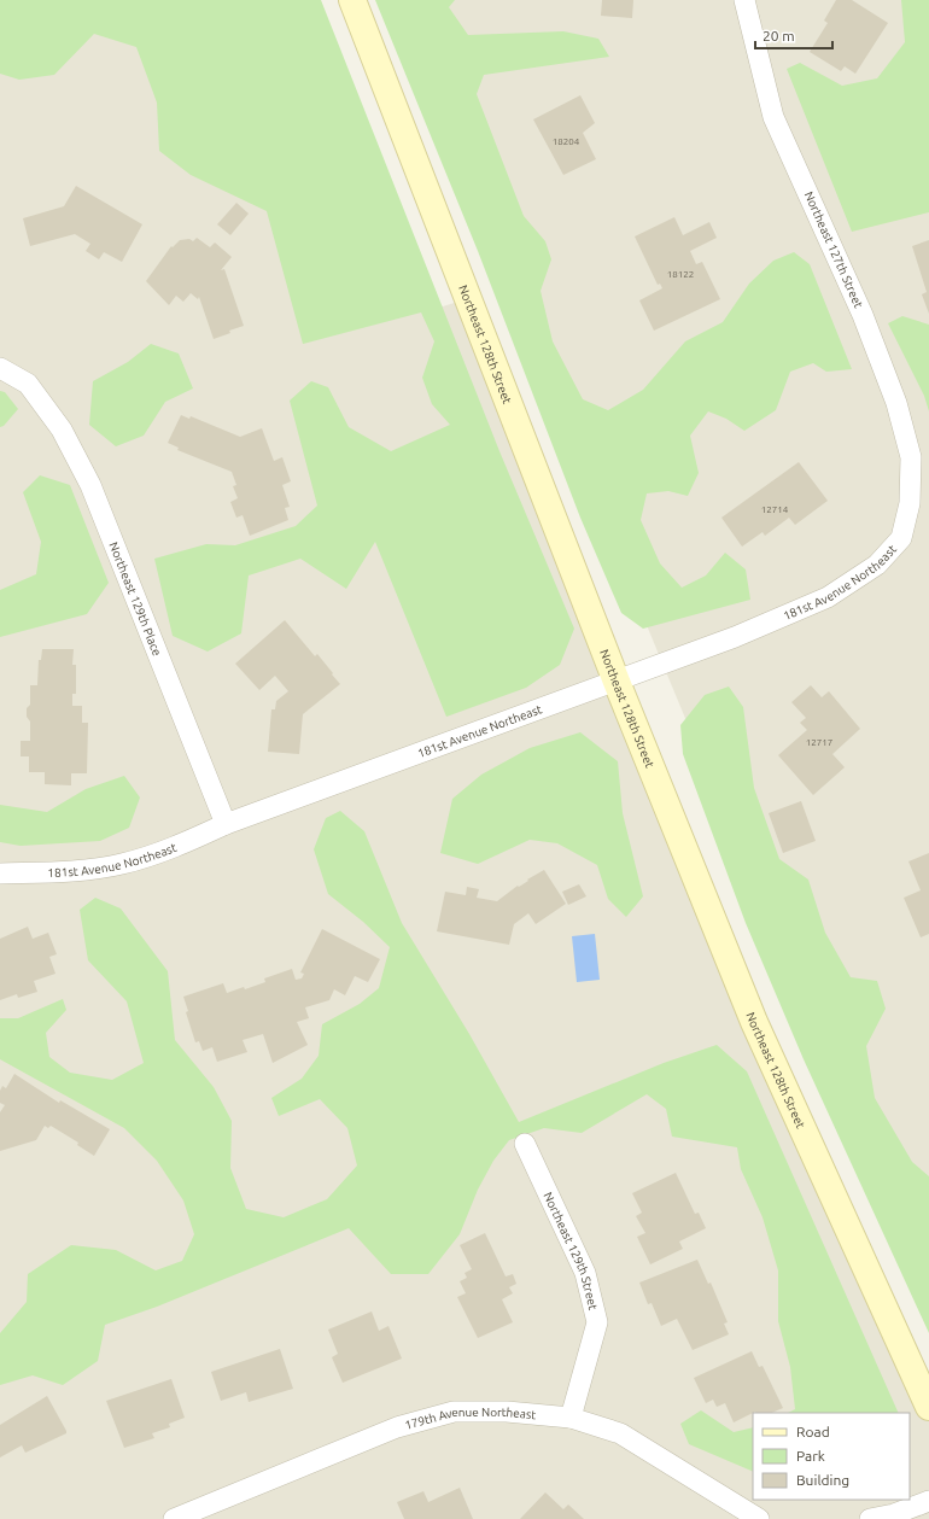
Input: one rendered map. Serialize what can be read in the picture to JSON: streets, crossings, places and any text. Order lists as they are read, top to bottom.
{
  "streets": {
    "street": [
      "Northeast 127th Street",
      "Northeast 128th Street",
      "181st Avenue Northeast",
      "Northeast 129th Place",
      "Northeast 129th Street",
      "179th Avenue Northeast"
    ]
  },
  "crossings": [
    ["Northeast 127th Street", "181st Avenue Northeast"],
    ["Northeast 128th Street", "181st Avenue Northeast"],
    ["181st Avenue Northeast", "Northeast 129th Place"],
    ["Northeast 129th Street", "179th Avenue Northeast"]
  ],
  "house_numbers": [
    "18204",
    "18122",
    "12714",
    "12717"
  ],
  "legend": ["Road", "Park", "Building"],
  "scale_bar": "20 m"
}
